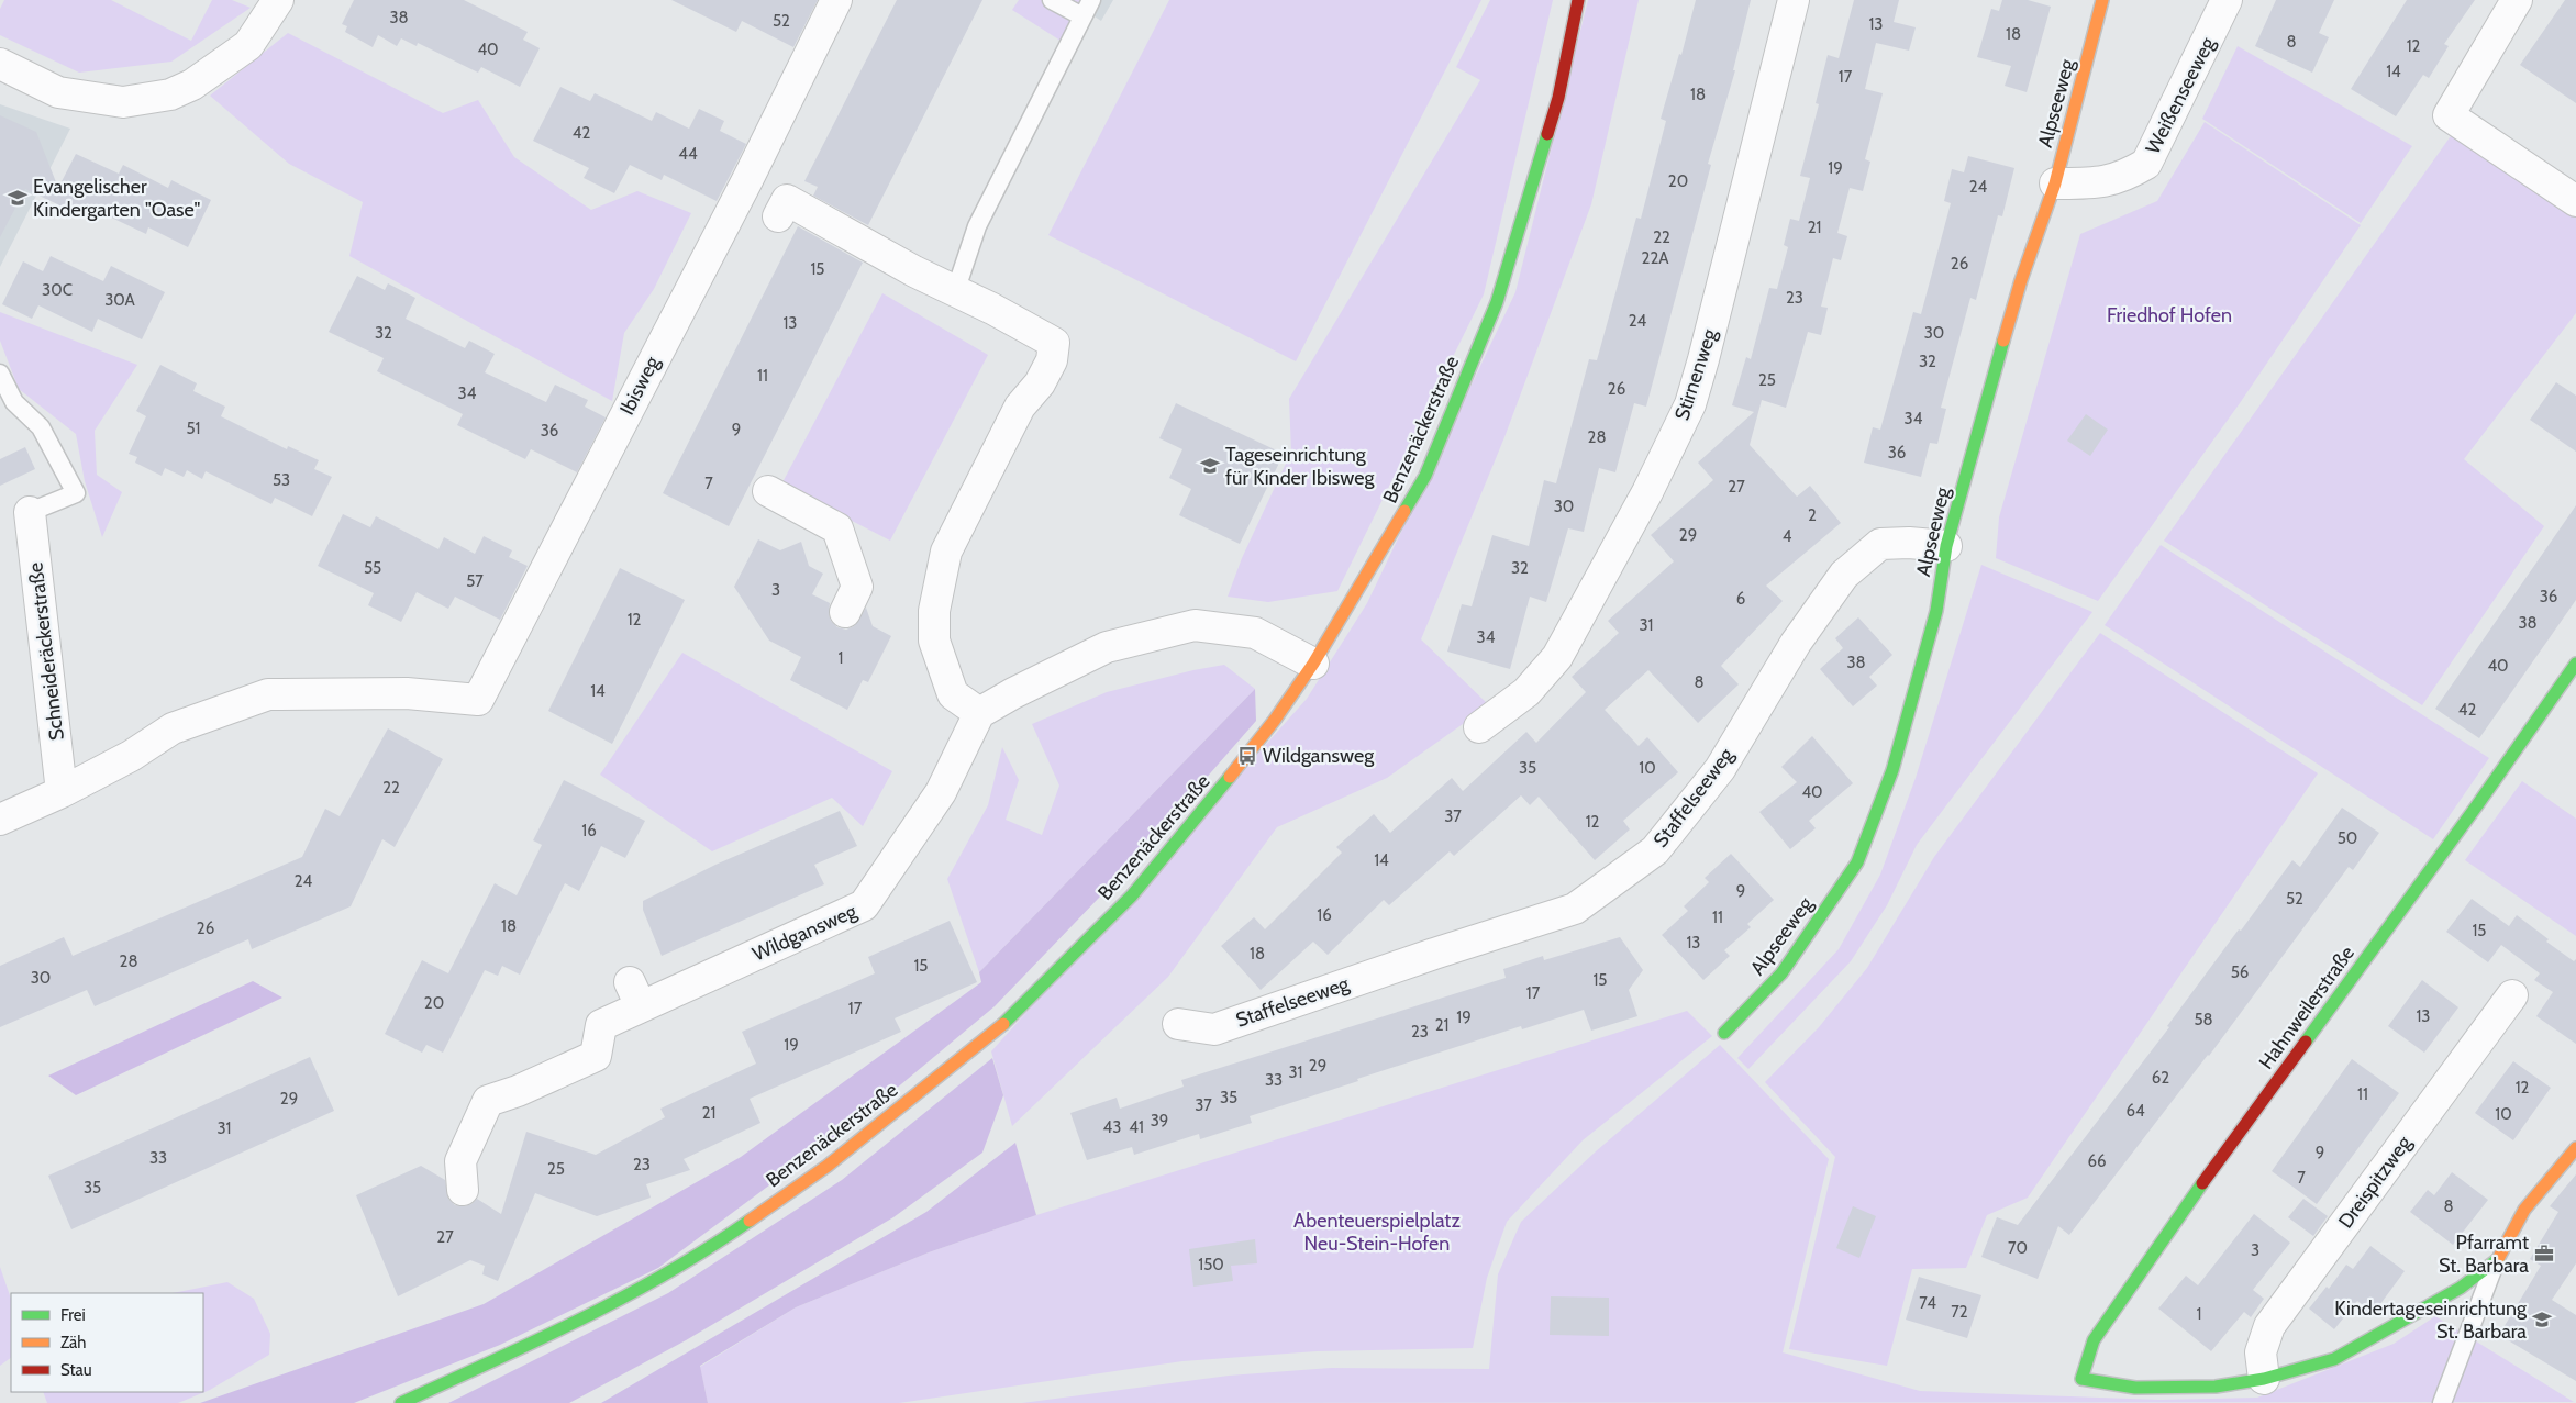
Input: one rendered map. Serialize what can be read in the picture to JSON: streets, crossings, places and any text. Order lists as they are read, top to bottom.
{
  "streets": {
    "street": [
      "Weißenseeweg",
      "Alpseeweg",
      "Stirnenweg",
      "Ibisweg",
      "Benzenäckerstraße",
      "Schneideräckerstraße",
      "Staffelseeweg",
      "Wildgansweg",
      "Hahnweilerstraße",
      "Dreispitzweg"
    ]
  },
  "crossings": [
    ["Weißenseeweg", "Alpseeweg"],
    ["Alpseeweg", "Staffelseeweg"],
    ["Ibisweg", "Schneideräckerstraße"],
    ["Hahnweilerstraße", "Dreispitzweg"]
  ],
  "parks": ["Friedhof Hofen", "Abenteuerspielplatz Neu-Stein-Hofen"],
  "places": {
    "school or university": ["Evangelischer Kindergarten \"Oase\"", "Tageseinrichtung für Kinder Ibisweg", "Kindertageseinrichtung St. Barbara"],
    "bus stop": ["Wildgansweg"],
    "office": ["Pfarramt St. Barbara"]
  },
  "house_numbers": [
    "38",
    "52",
    "13",
    "18",
    "8",
    "12",
    "40",
    "14",
    "17",
    "18",
    "42",
    "44",
    "19",
    "20",
    "24",
    "21",
    "22",
    "22A",
    "26",
    "15",
    "30C",
    "23",
    "30A",
    "24",
    "13",
    "32",
    "30",
    "32",
    "11",
    "25",
    "26",
    "34",
    "34",
    "51",
    "9",
    "36",
    "28",
    "36",
    "53",
    "7",
    "27",
    "30",
    "2",
    "29",
    "4",
    "55",
    "32",
    "57",
    "3",
    "36",
    "6",
    "12",
    "38",
    "31",
    "34",
    "1",
    "38",
    "40",
    "8",
    "14",
    "42",
    "35",
    "10",
    "22",
    "40",
    "37",
    "12",
    "16",
    "50",
    "14",
    "24",
    "9",
    "52",
    "16",
    "11",
    "18",
    "26",
    "15",
    "13",
    "18",
    "28",
    "15",
    "56",
    "30",
    "15",
    "17",
    "20",
    "17",
    "13",
    "19",
    "58",
    "21",
    "23",
    "19",
    "29",
    "31",
    "62",
    "33",
    "12",
    "11",
    "35",
    "29",
    "37",
    "64",
    "21",
    "10",
    "39",
    "43",
    "41",
    "31",
    "9",
    "33",
    "66",
    "23",
    "25",
    "7",
    "35",
    "8",
    "27",
    "70",
    "3",
    "150",
    "74",
    "72",
    "1"
  ],
  "legend": ["Frei", "Zäh", "Stau"]
}
